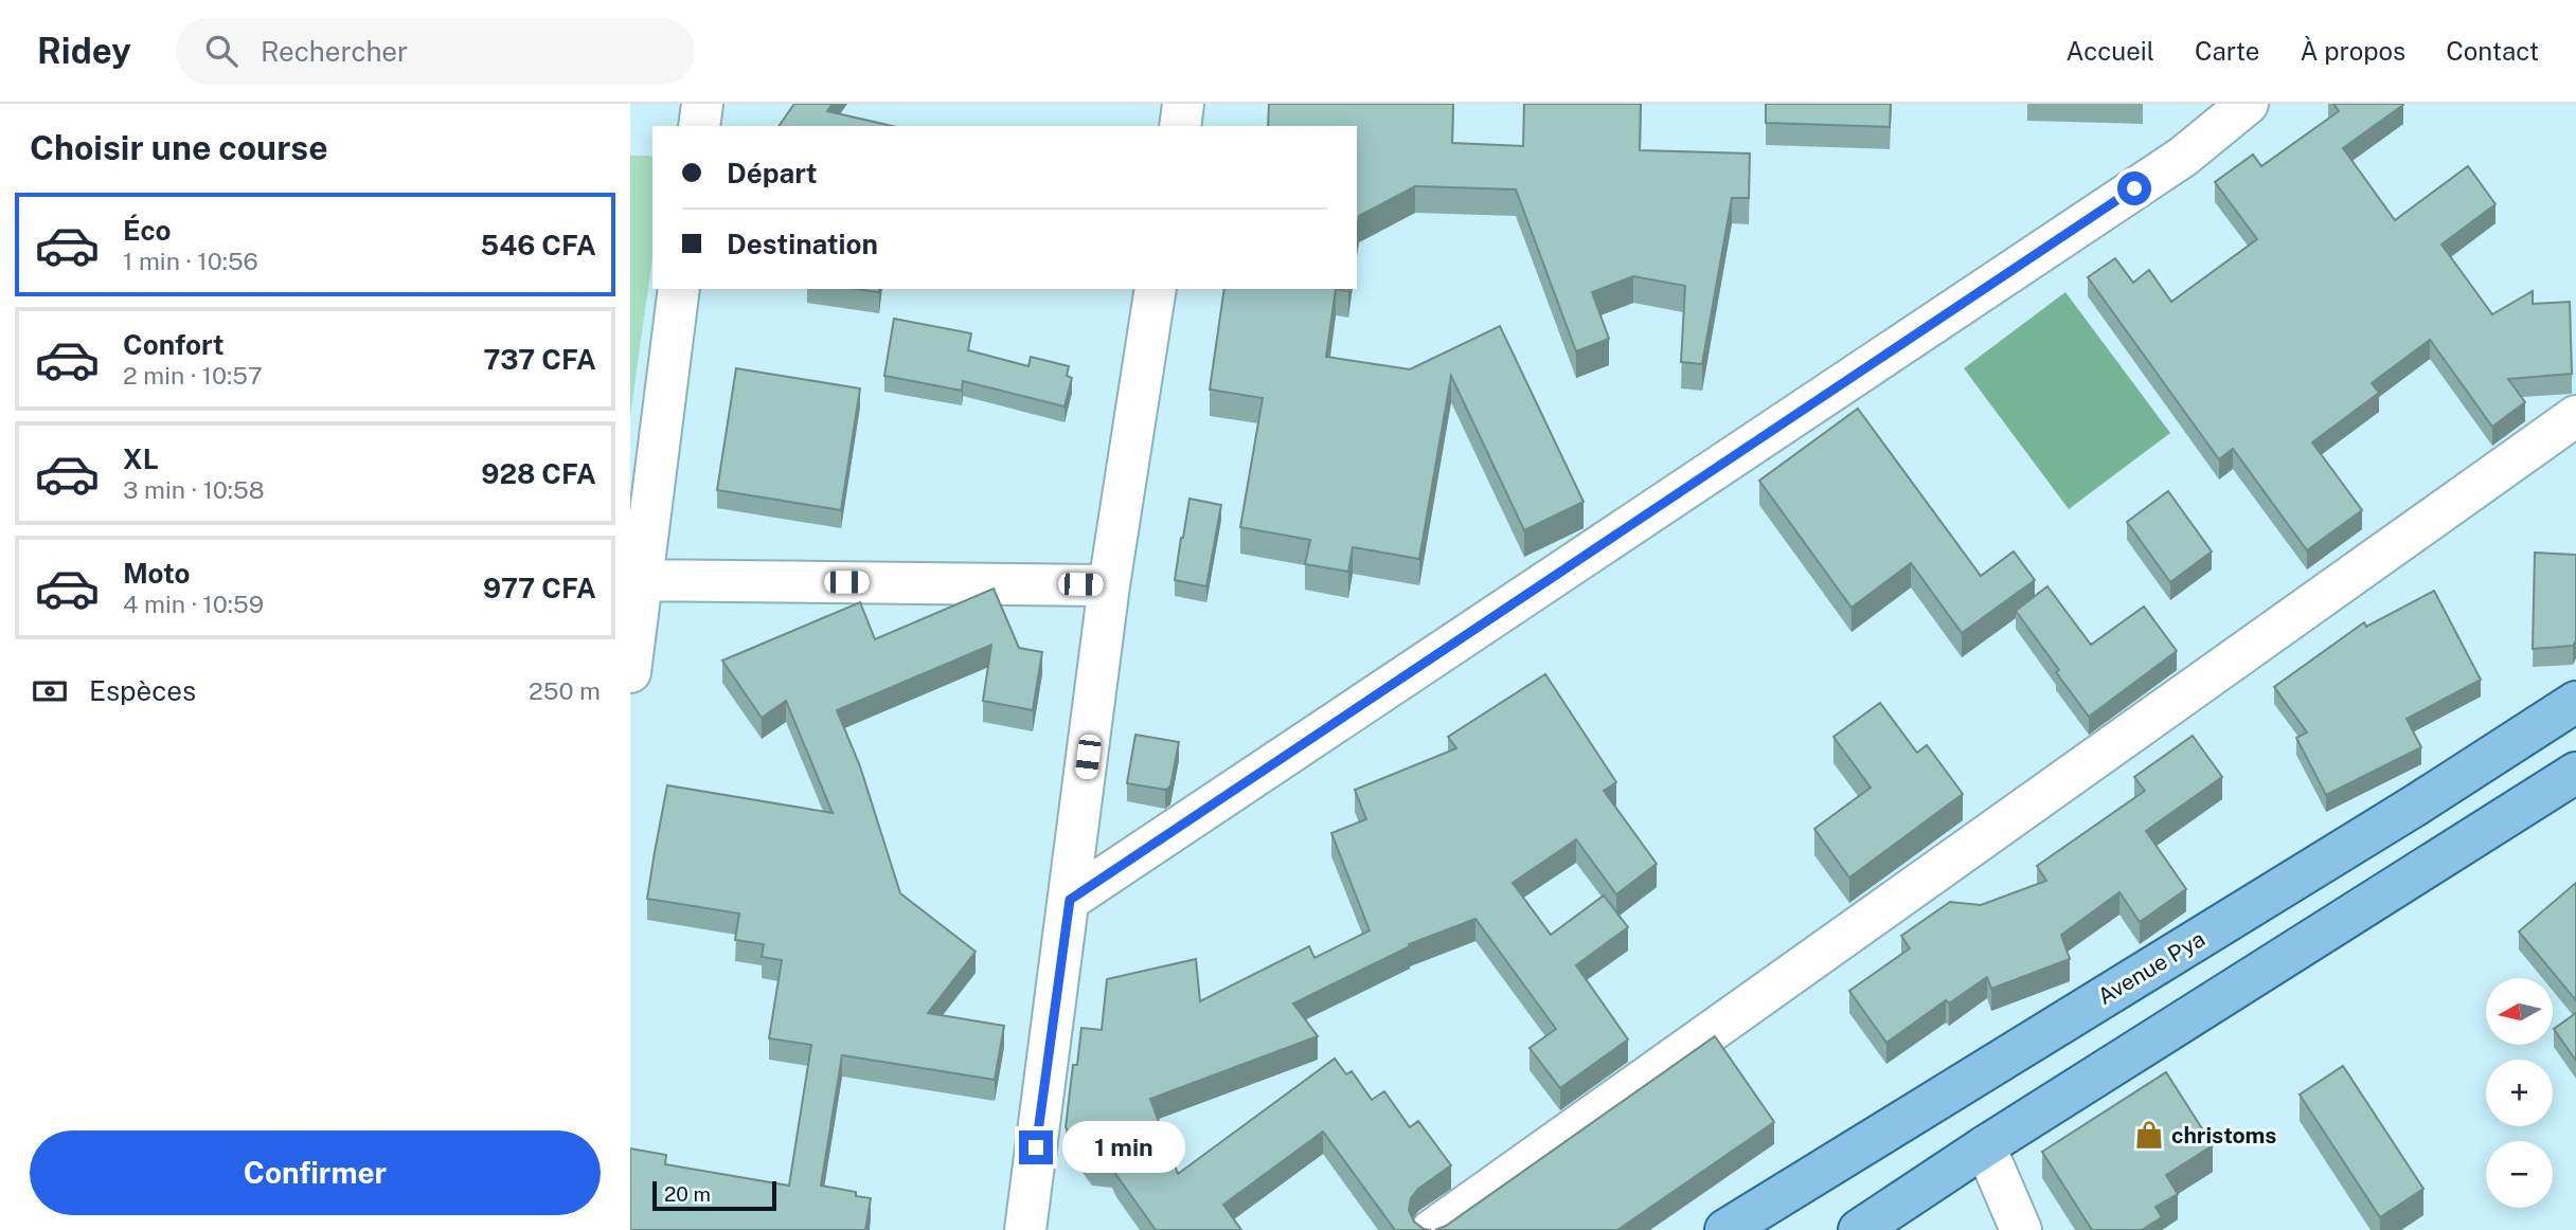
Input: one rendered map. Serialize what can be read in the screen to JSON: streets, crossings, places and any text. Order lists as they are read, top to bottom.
{
  "streets": {
    "main road": ["Avenue Pya"]
  },
  "places": {
    "shop": ["christoms"]
  },
  "scale_bar": "20 m",
  "north": "left",
  "page": {
    "header": "Ridey",
    "search": "Rechercher",
    "nav": [
      "Accueil",
      "Carte",
      "À propos",
      "Contact"
    ],
    "heading": "Choisir une course",
    "banner": ["Départ", "Destination"],
    "list": [
      {
        "name": "Éco",
        "note": "1 min · 10:56",
        "value": "546 CFA"
      },
      {
        "name": "Confort",
        "note": "2 min · 10:57",
        "value": "737 CFA"
      },
      {
        "name": "XL",
        "note": "3 min · 10:58",
        "value": "928 CFA"
      },
      {
        "name": "Moto",
        "note": "4 min · 10:59",
        "value": "977 CFA"
      }
    ],
    "pay": ["Espèces", "250 m"],
    "map_buttons": ["+", "−"],
    "buttons": "Confirmer",
    "bubble": "1 min",
    "scale": "20 m"
  }
}
